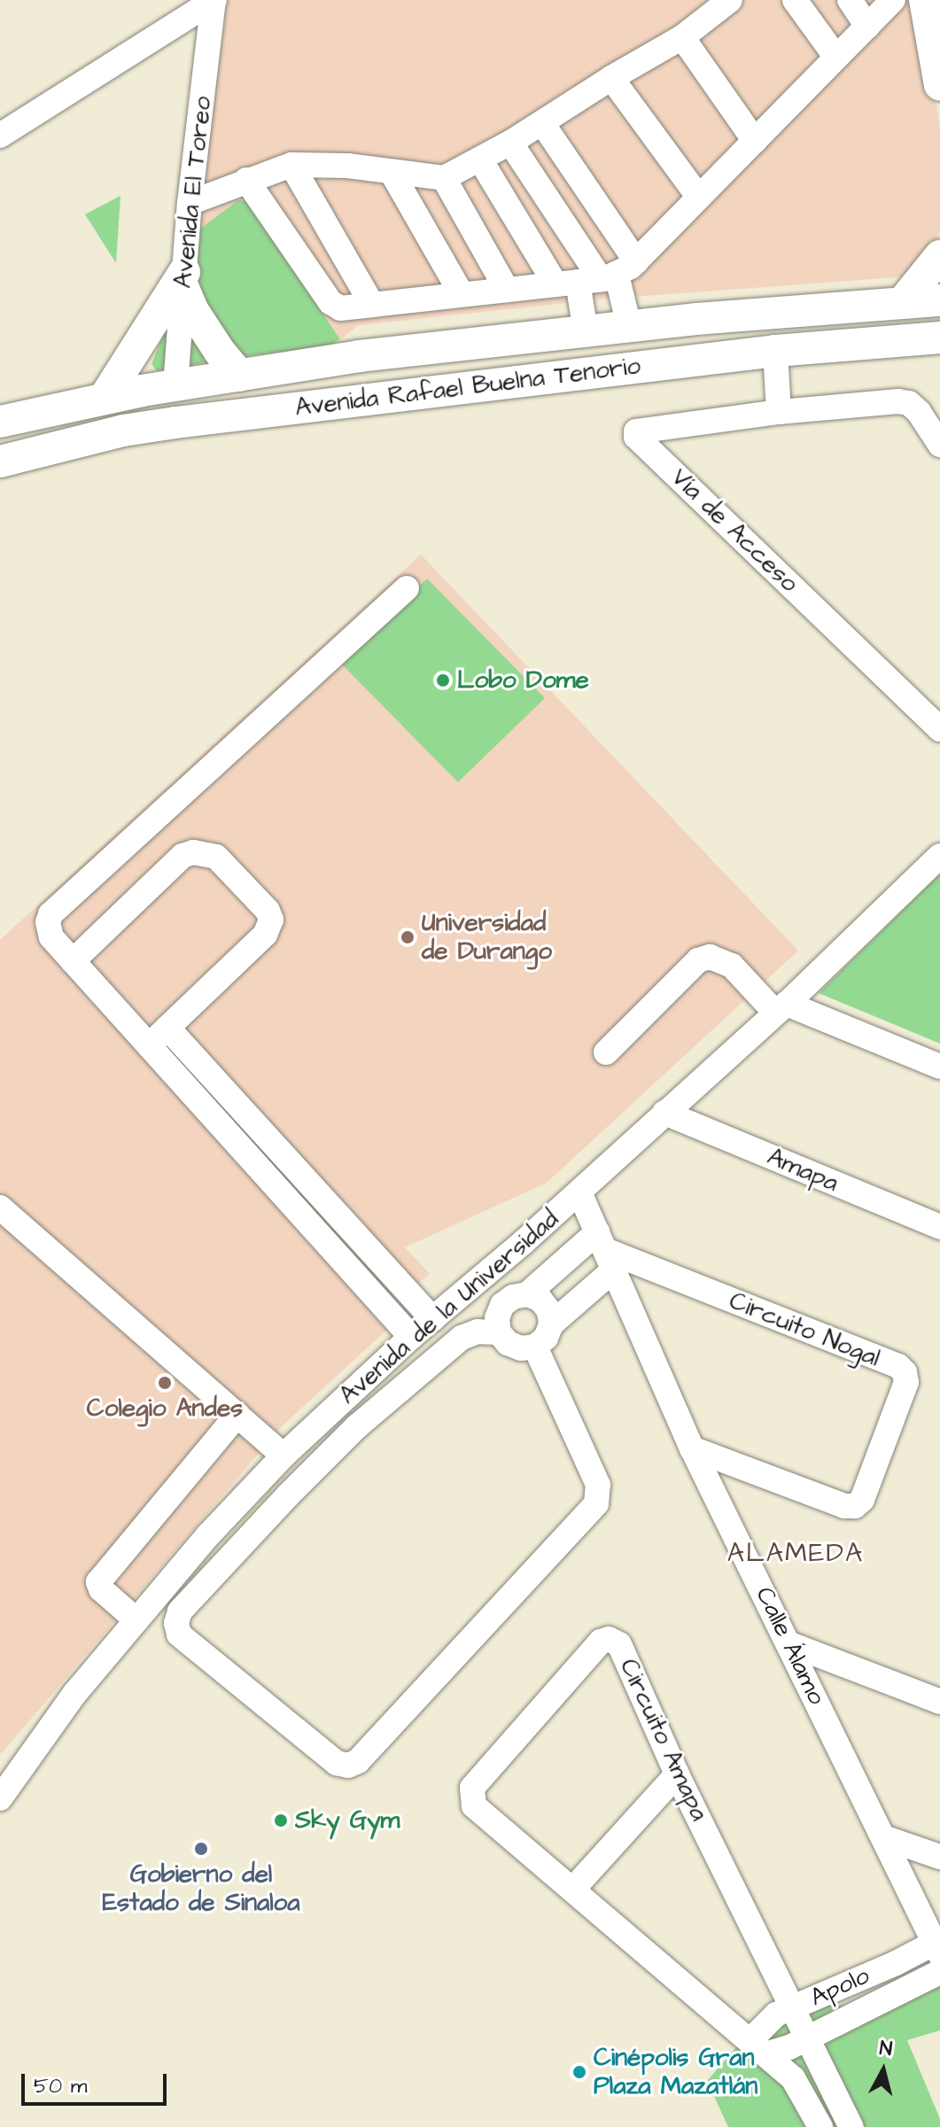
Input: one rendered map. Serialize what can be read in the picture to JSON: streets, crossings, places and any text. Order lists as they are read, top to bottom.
{
  "streets": {
    "main road": ["Avenida Rafael Buelna Tenorio"],
    "street": [
      "Avenida El Toreo",
      "Vía de Acceso",
      "Amapa",
      "Avenida de la Universidad",
      "Circuito Nogal",
      "Calle Álamo",
      "Circuito Amapa",
      "Apolo"
    ]
  },
  "crossings": [
    ["Avenida El Toreo", "Avenida Rafael Buelna Tenorio"],
    ["Amapa", "Avenida de la Universidad"],
    ["Avenida de la Universidad", "Calle Álamo"],
    ["Circuito Nogal", "Calle Álamo"],
    ["Calle Álamo", "Apolo"],
    ["Circuito Amapa", "Apolo"]
  ],
  "districts": ["ALAMEDA"],
  "places": [
    "Lobo Dome",
    "Universidad de Durango",
    "Colegio Andes",
    "Sky Gym",
    "Gobierno del Estado de Sinaloa",
    "Cinépolis Gran Plaza Mazatlán"
  ],
  "scale_bar": "50 m",
  "north": "top"
}
